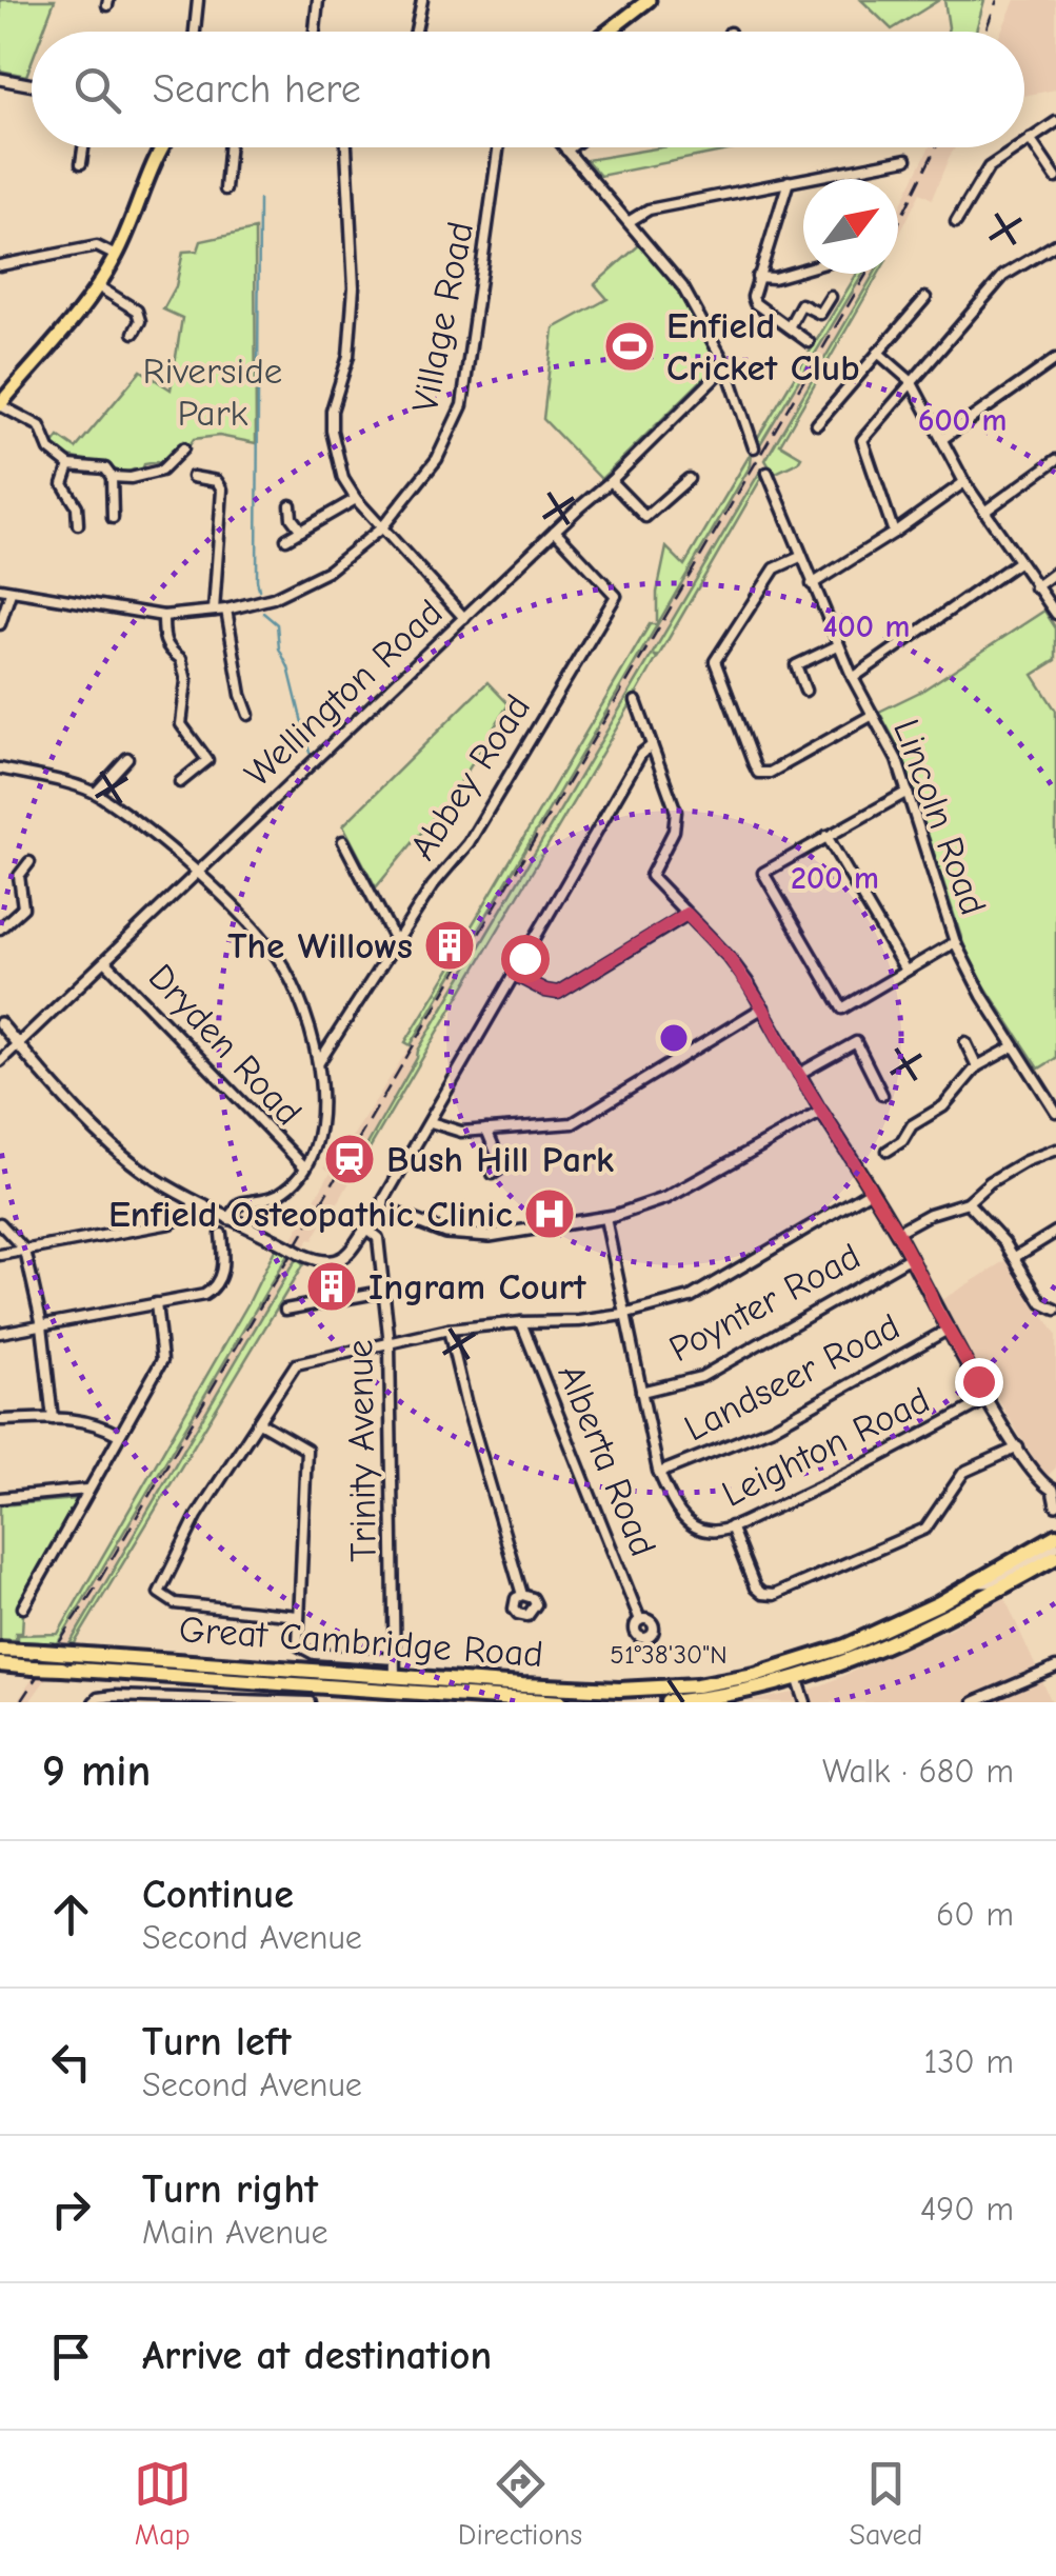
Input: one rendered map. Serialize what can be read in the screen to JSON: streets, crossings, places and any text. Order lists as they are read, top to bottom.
{
  "streets": {
    "highway": ["Great Cambridge Road"],
    "street": [
      "Village Road",
      "Wellington Road",
      "Abbey Road",
      "Lincoln Road",
      "Dryden Road",
      "Poynter Road",
      "Landseer Road",
      "Leighton Road",
      "Trinity Avenue",
      "Alberta Road"
    ]
  },
  "crossings": [
    ["Wellington Road", "Abbey Road"],
    ["Wellington Road", "Dryden Road"],
    ["Poynter Road", "Leighton Road"],
    ["Landseer Road", "Leighton Road"],
    ["Trinity Avenue", "Great Cambridge Road"]
  ],
  "parks": ["Riverside Park"],
  "places": {
    "sports": ["Enfield Cricket Club"],
    "building": ["The Willows", "Ingram Court"],
    "station": ["Bush Hill Park"],
    "hospital": ["Enfield Osteopathic Clinic"]
  },
  "north": "top right",
  "page": {
    "search": "Search here",
    "heading": ["9 min", "Walk · 680 m"],
    "list": [
      ["Continue", "Second Avenue", "60 m"],
      ["Turn left", "Second Avenue", "130 m"],
      ["Turn right", "Main Avenue", "490 m"],
      "Arrive at destination"
    ],
    "nav": ["Map", "Directions", "Saved"]
  },
  "coordinates": ["51°38'30\"N"],
  "rings": ["600 m", "400 m", "200 m"]
}
